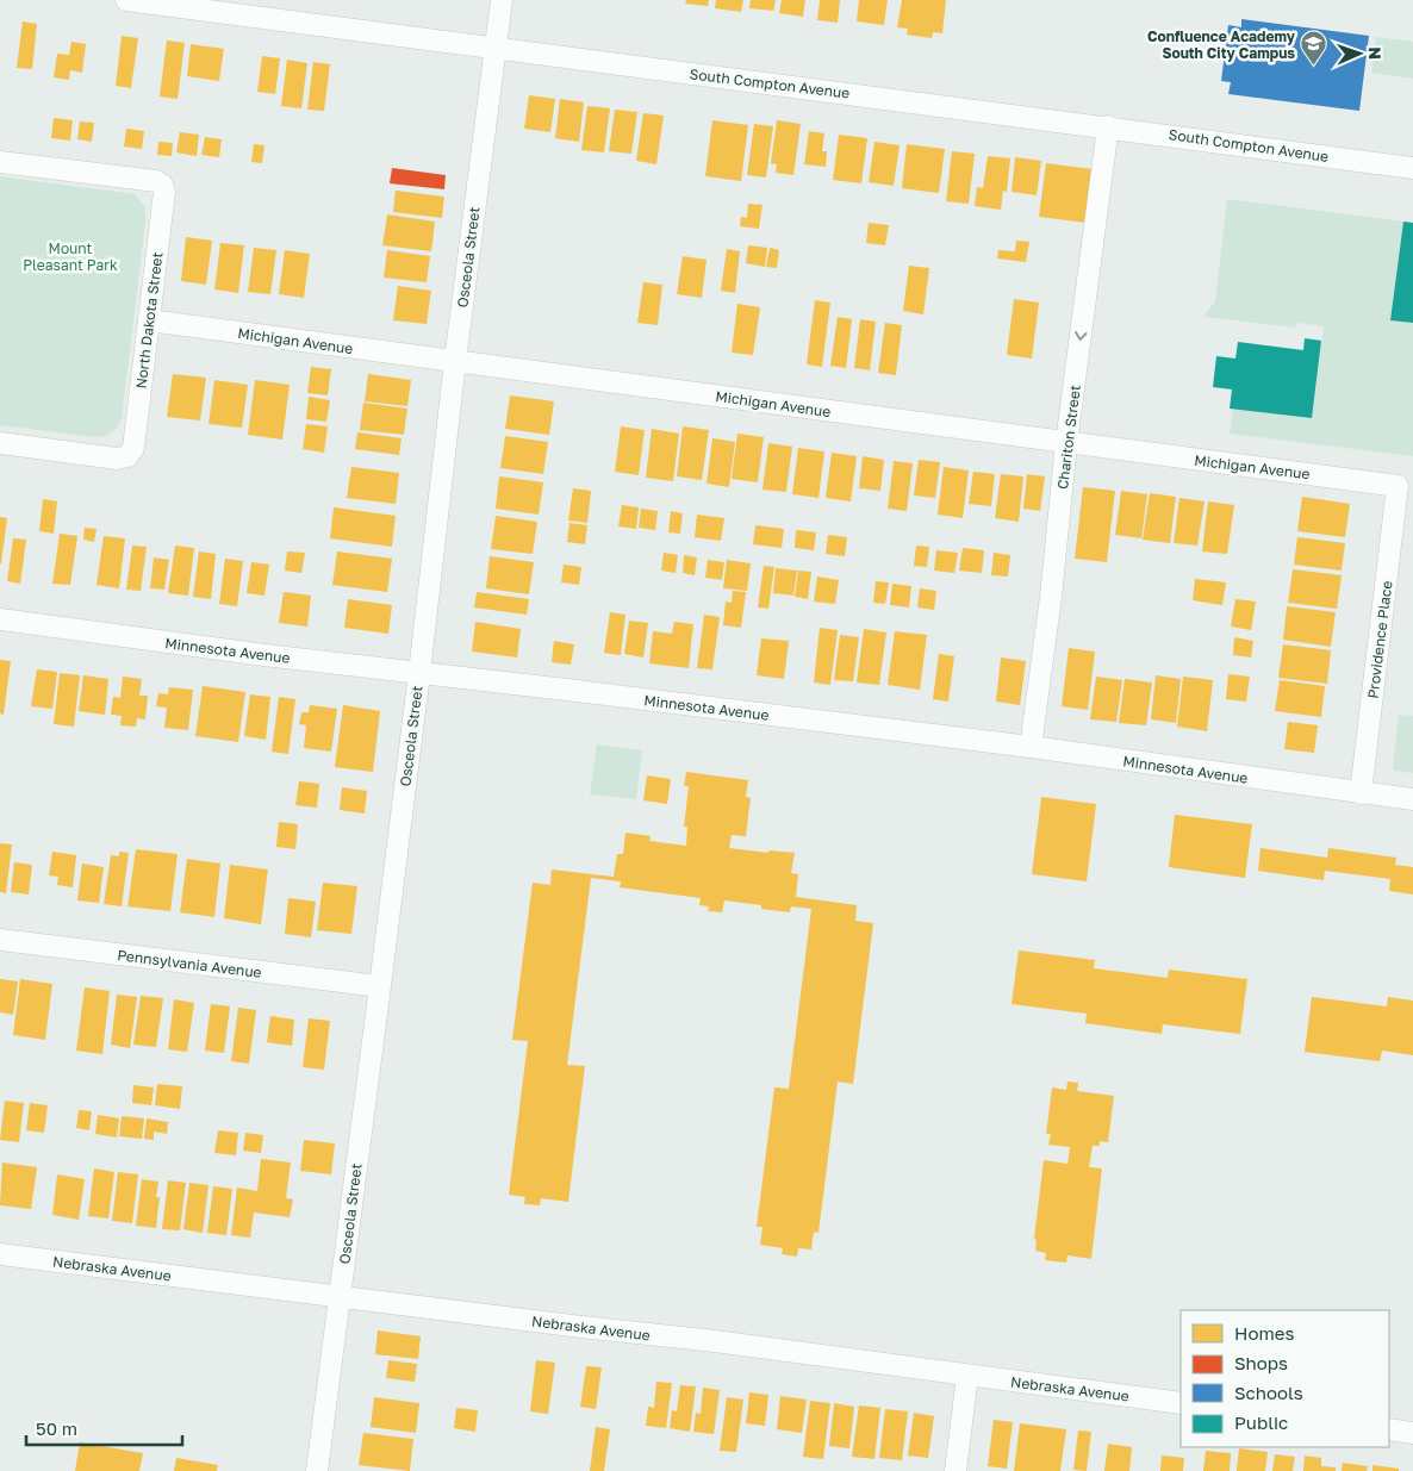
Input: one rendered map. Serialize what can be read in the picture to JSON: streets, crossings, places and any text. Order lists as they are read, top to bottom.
{
  "streets": {
    "street": [
      "South Compton Avenue",
      "Osceola Street",
      "North Dakota Street",
      "Michigan Avenue",
      "Chariton Street",
      "Providence Place",
      "Minnesota Avenue",
      "Pennsylvania Avenue",
      "Nebraska Avenue"
    ]
  },
  "crossings": [
    ["South Compton Avenue", "Osceola Street"],
    ["South Compton Avenue", "Chariton Street"],
    ["Osceola Street", "Michigan Avenue"],
    ["Osceola Street", "Minnesota Avenue"],
    ["Osceola Street", "Pennsylvania Avenue"],
    ["Osceola Street", "Nebraska Avenue"],
    ["North Dakota Street", "Michigan Avenue"],
    ["Michigan Avenue", "Chariton Street"],
    ["Michigan Avenue", "Providence Place"],
    ["Chariton Street", "Minnesota Avenue"],
    ["Providence Place", "Minnesota Avenue"]
  ],
  "one_way": ["Chariton Street"],
  "parks": ["Mount Pleasant Park"],
  "places": {
    "school or university": ["Confluence Academy South City Campus"]
  },
  "legend": [
    "Homes",
    "Shops",
    "Schools",
    "Public"
  ],
  "scale_bar": "50 m",
  "north": "right"
}
